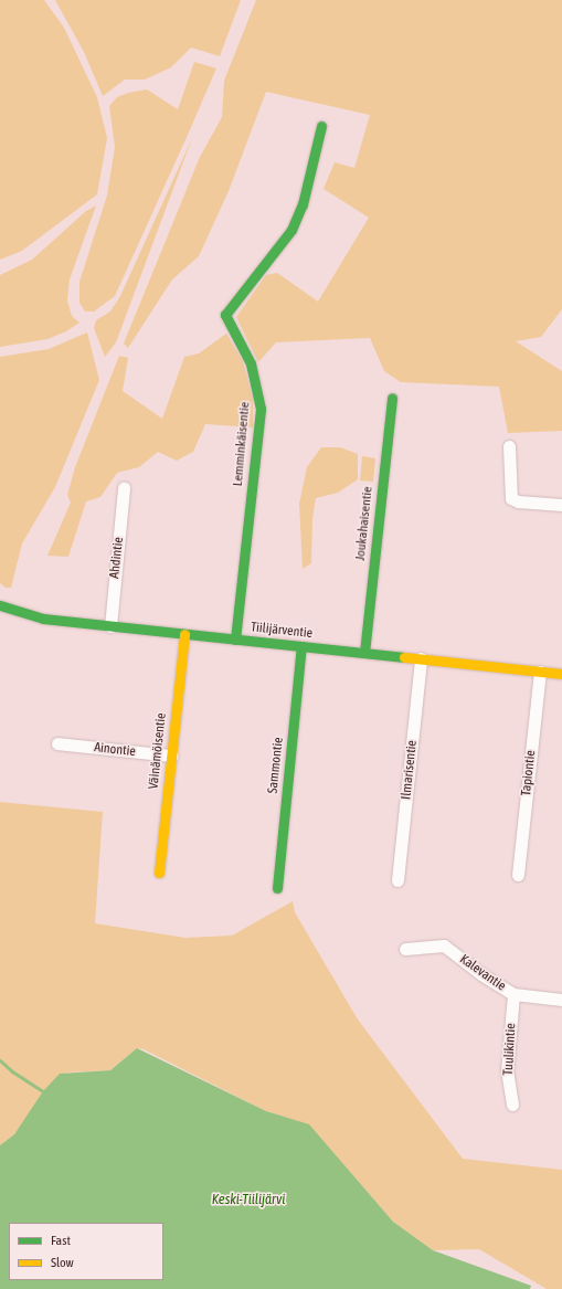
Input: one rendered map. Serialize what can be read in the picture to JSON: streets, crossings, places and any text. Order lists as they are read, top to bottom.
{
  "streets": {
    "street": [
      "Lemminkäisentie",
      "Joukahaisentie",
      "Ahdintie",
      "Tiilijärventie",
      "Ainontie",
      "Väinämöisentie",
      "Sammontie",
      "Ilmarisentie",
      "Tapiontie",
      "Kalevantie",
      "Tuulikintie"
    ]
  },
  "crossings": [
    ["Lemminkäisentie", "Tiilijärventie"],
    ["Joukahaisentie", "Tiilijärventie"],
    ["Ahdintie", "Tiilijärventie"],
    ["Tiilijärventie", "Väinämöisentie"],
    ["Tiilijärventie", "Sammontie"],
    ["Tiilijärventie", "Ilmarisentie"],
    ["Tiilijärventie", "Tapiontie"],
    ["Ainontie", "Väinämöisentie"],
    ["Kalevantie", "Tuulikintie"]
  ],
  "water": ["Keski-Tiilijärvi"],
  "legend": ["Fast", "Slow"]
}
